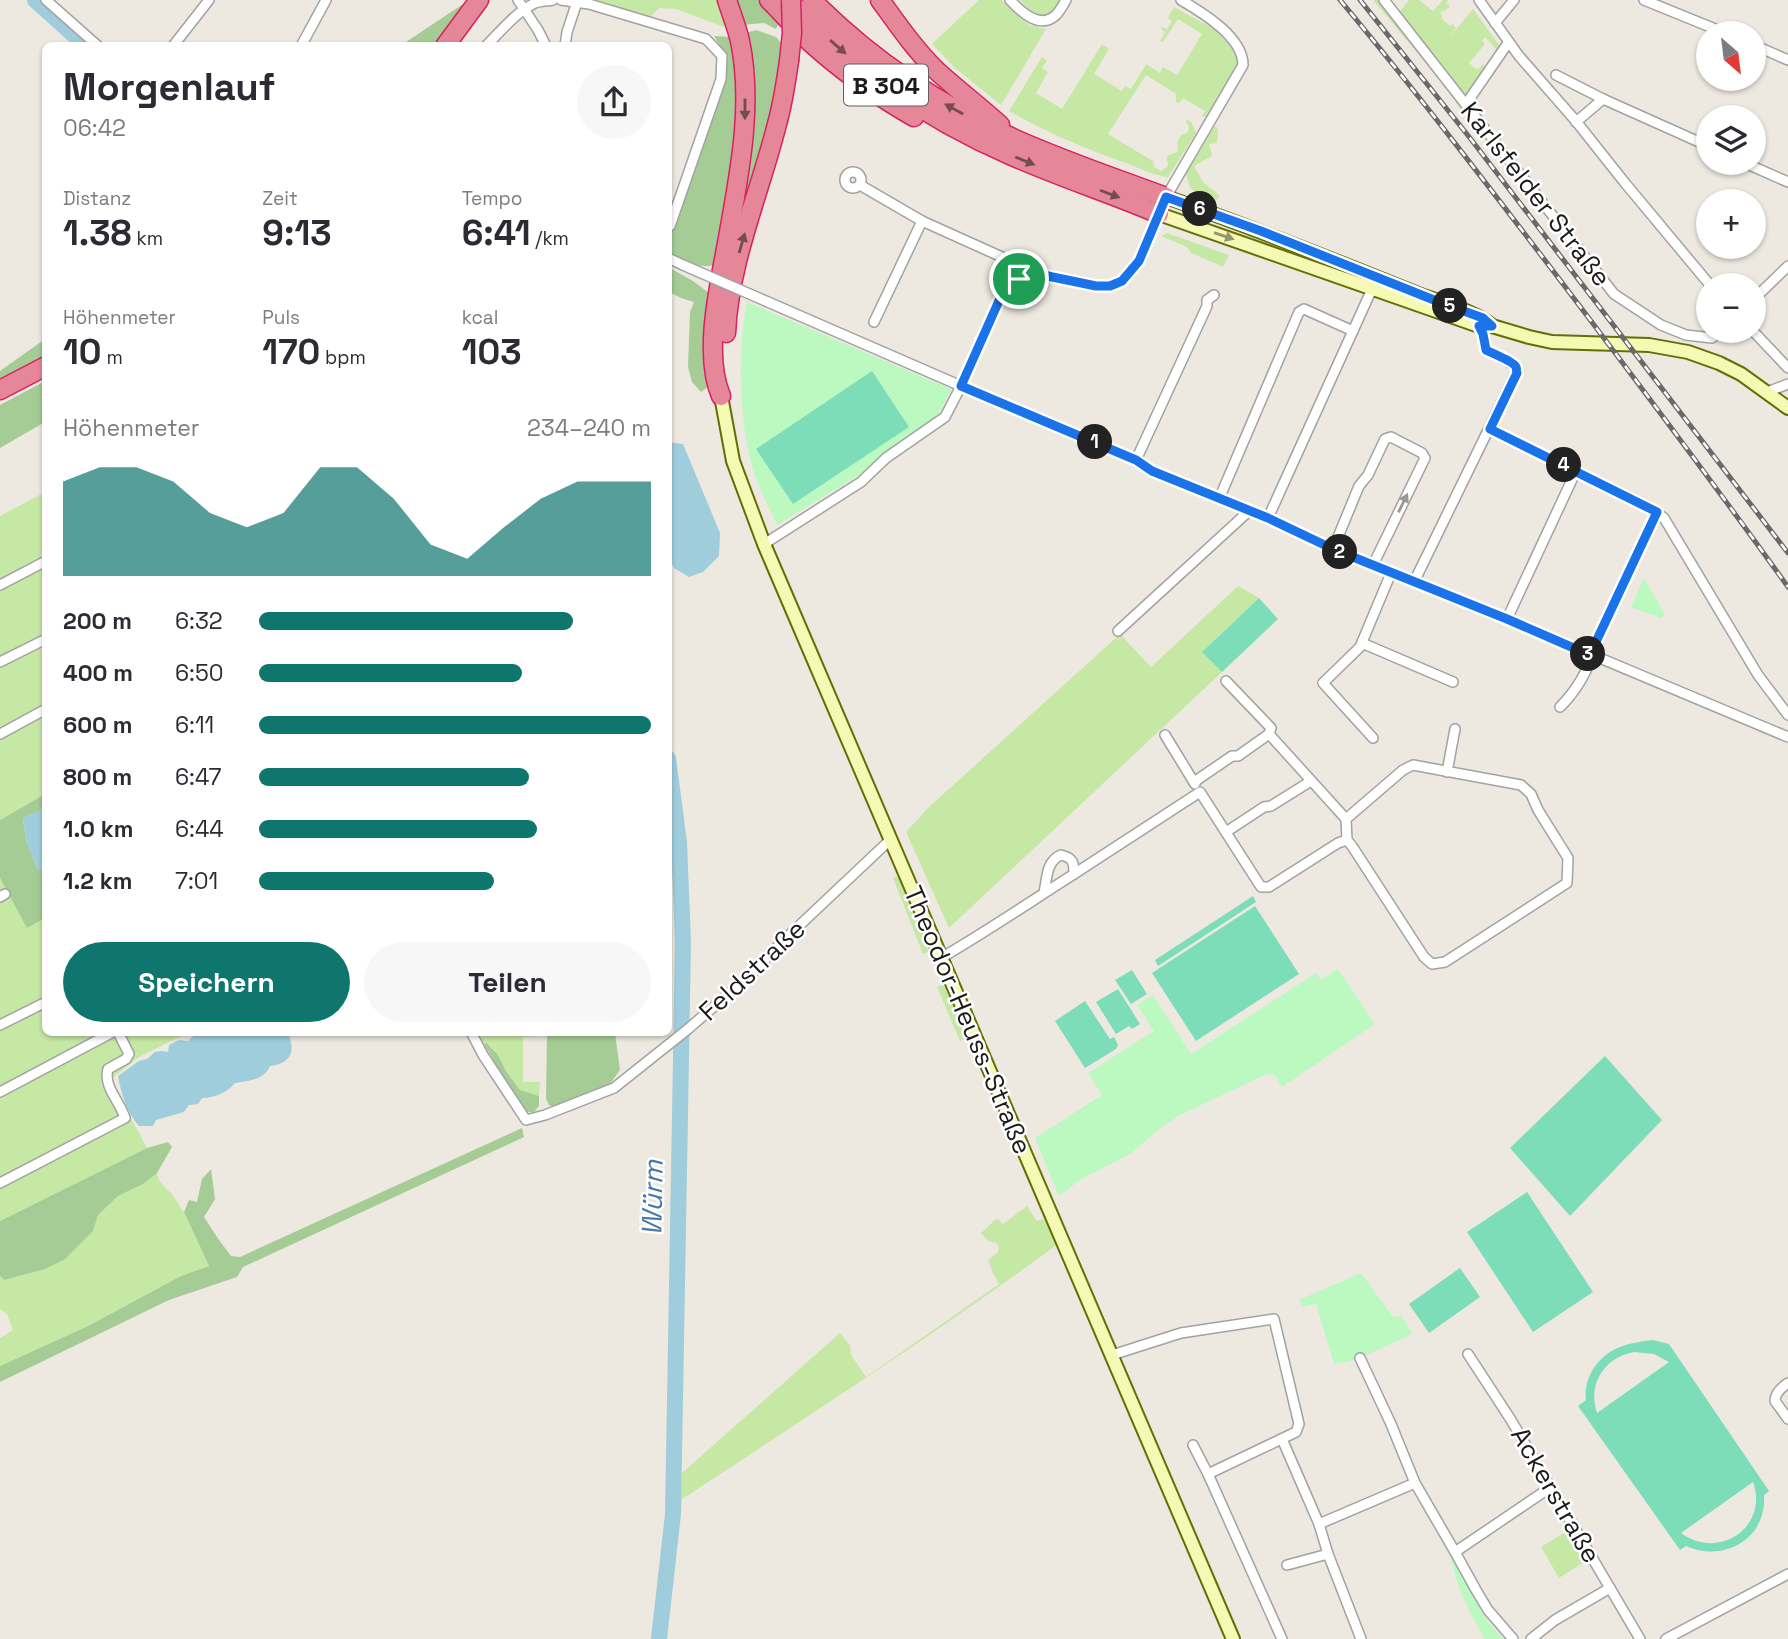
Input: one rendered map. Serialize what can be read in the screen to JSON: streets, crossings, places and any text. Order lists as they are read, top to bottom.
{
  "streets": {
    "highway": ["B 304"],
    "street": [
      "Karlsfelder Straße",
      "Feldstraße",
      "Theodor-Heuss-Straße",
      "Ackerstraße"
    ]
  },
  "crossings": [
    ["Feldstraße", "Theodor-Heuss-Straße"]
  ],
  "water": ["Würm"],
  "north": "bottom right",
  "page": {
    "map_buttons": ["+", "−"],
    "heading": ["Morgenlauf", "06:42"],
    "stats": [
      ["Distanz", "1.38 km"],
      ["Zeit", "9:13"],
      ["Tempo", "6:41 /km"],
      ["Höhenmeter", "10 m"],
      ["Puls", "170 bpm"],
      ["kcal", "103"]
    ],
    "pins": [
      "6",
      "5",
      "1",
      "4",
      "2",
      "3"
    ],
    "chart": ["Höhenmeter", "234–240 m"],
    "list": [
      {
        "name": "200 m",
        "note": "6:32"
      },
      {
        "name": "400 m",
        "note": "6:50"
      },
      {
        "name": "600 m",
        "note": "6:11"
      },
      {
        "name": "800 m",
        "note": "6:47"
      },
      {
        "name": "1.0 km",
        "note": "6:44"
      },
      {
        "name": "1.2 km",
        "note": "7:01"
      }
    ],
    "buttons": ["Speichern", "Teilen"]
  }
}
